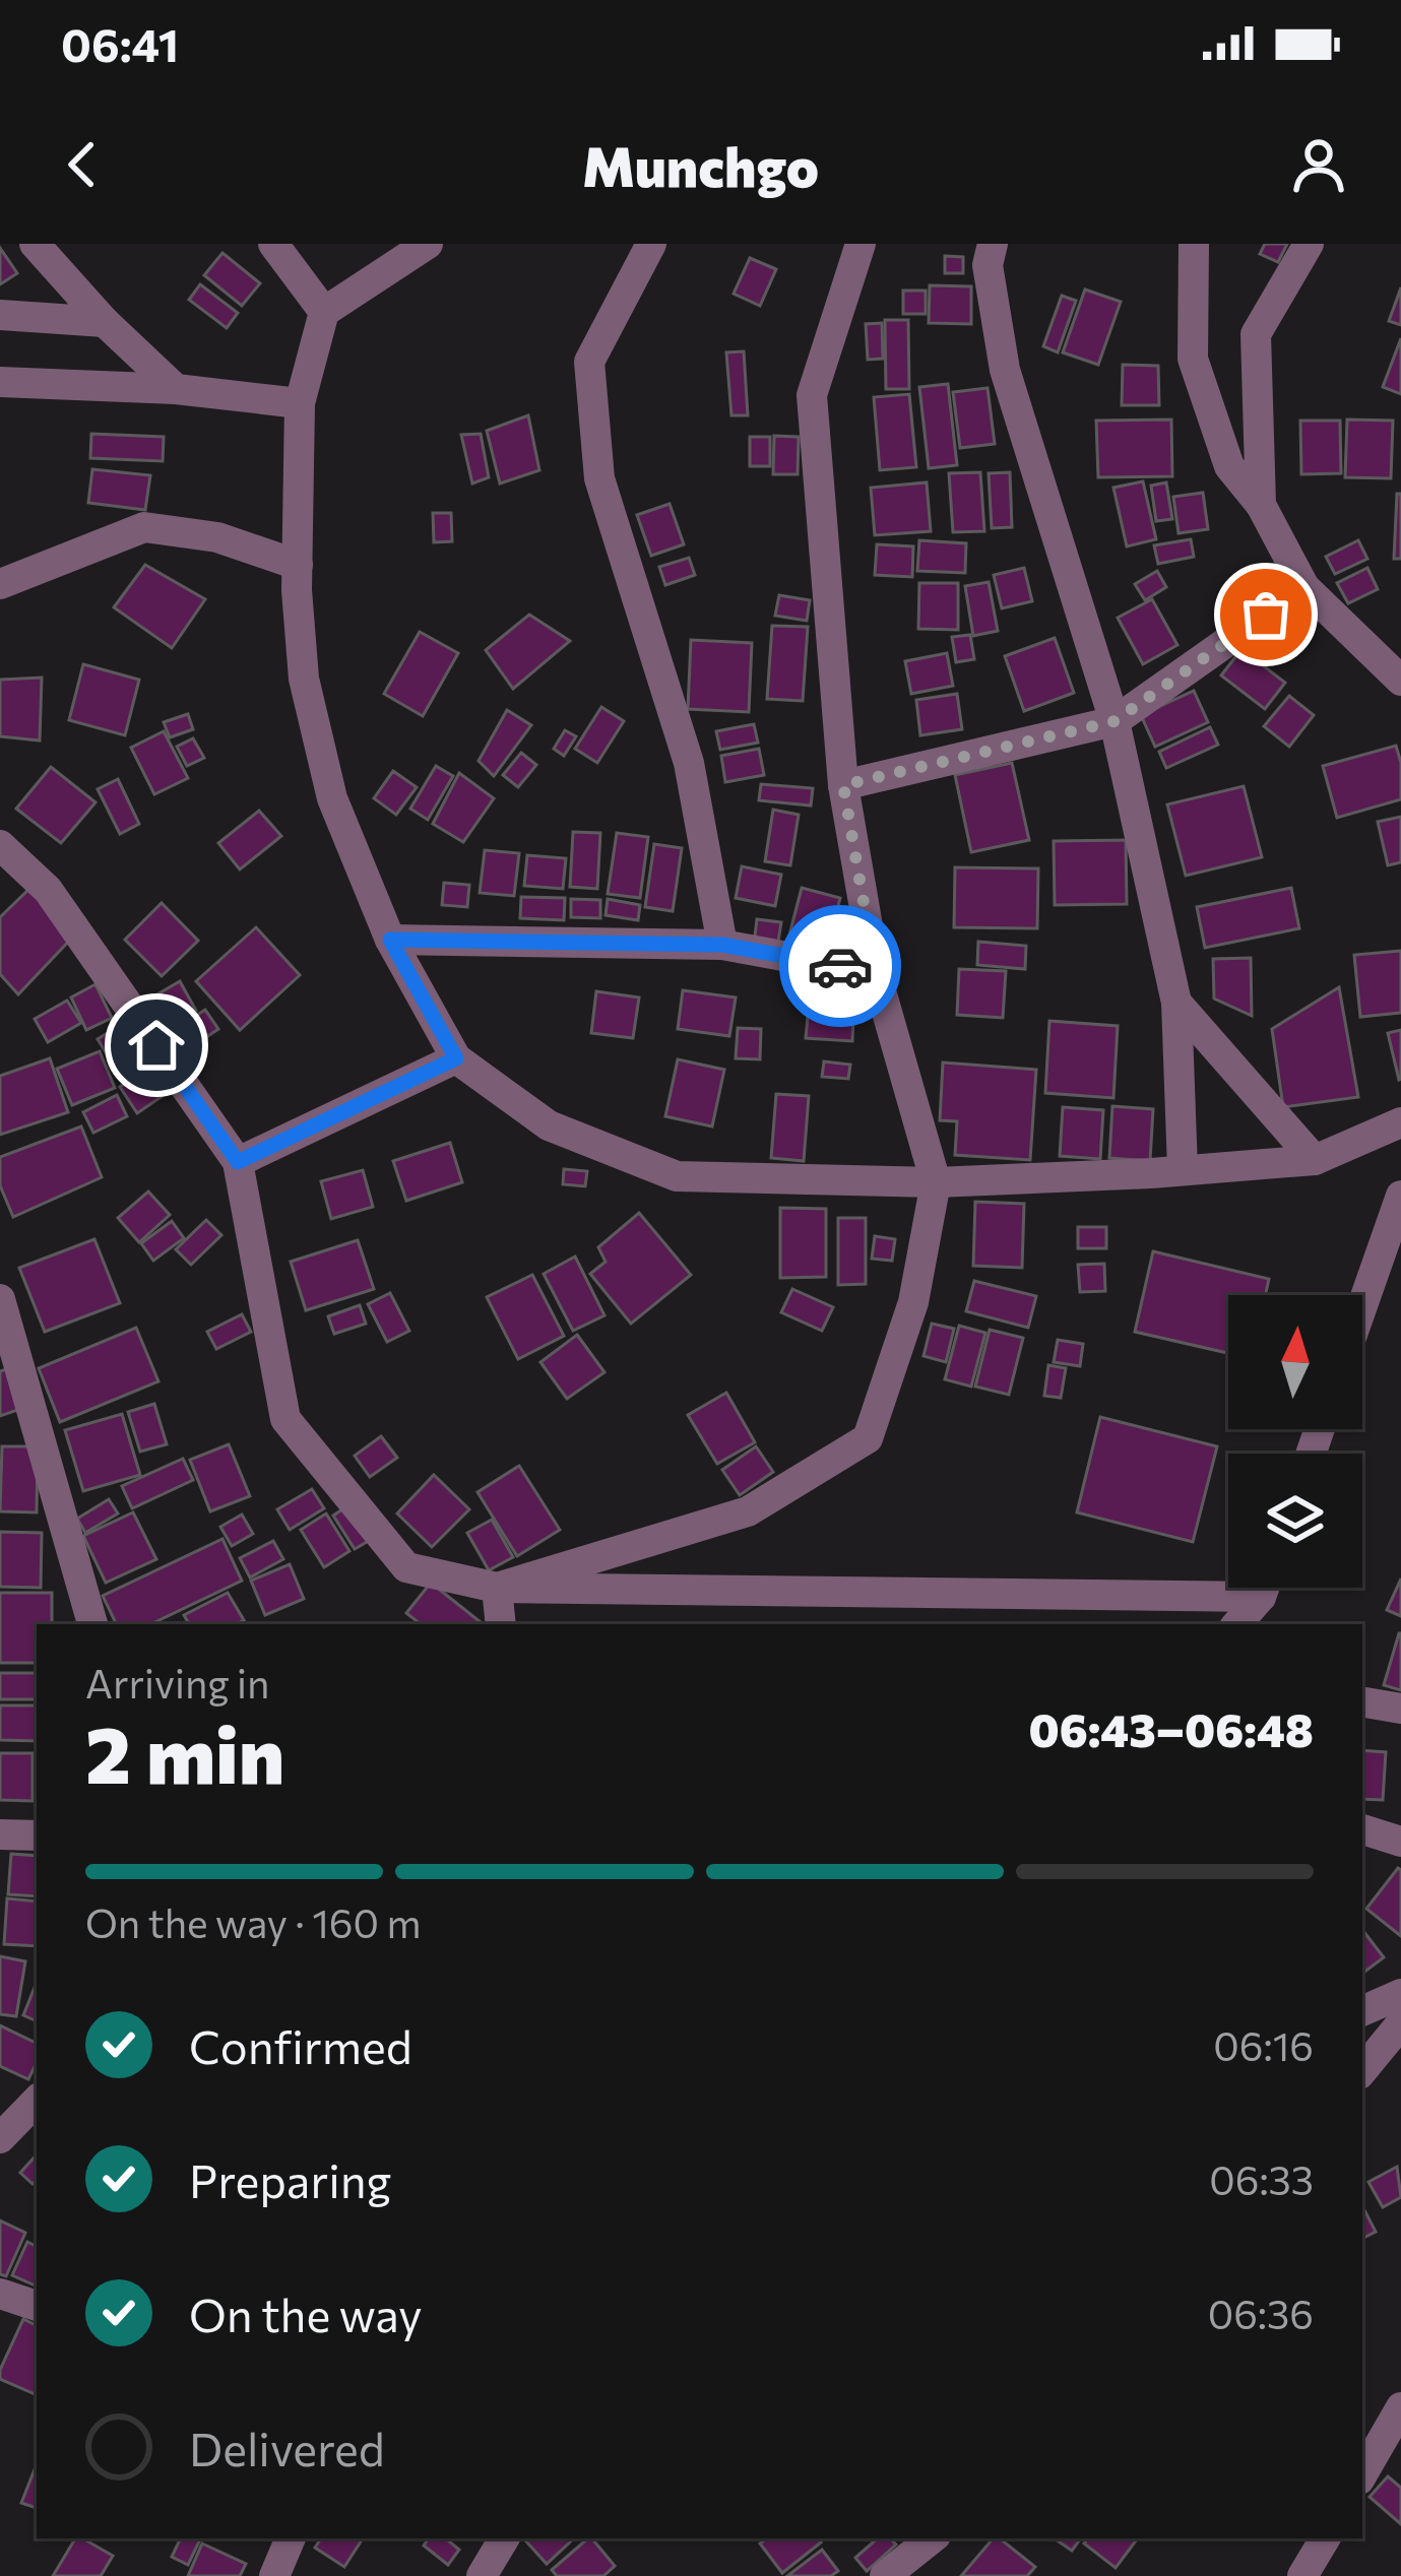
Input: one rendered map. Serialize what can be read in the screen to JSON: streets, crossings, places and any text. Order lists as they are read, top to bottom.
{
  "north": "top",
  "page": {
    "status": "06:41",
    "header": "Munchgo",
    "heading": ["2 min", "Arriving in", "06:43–06:48"],
    "bar": "On the way · 160 m",
    "list": [
      ["Confirmed", "06:16"],
      ["Preparing", "06:33"],
      ["On the way", "06:36"],
      "Delivered"
    ]
  }
}
